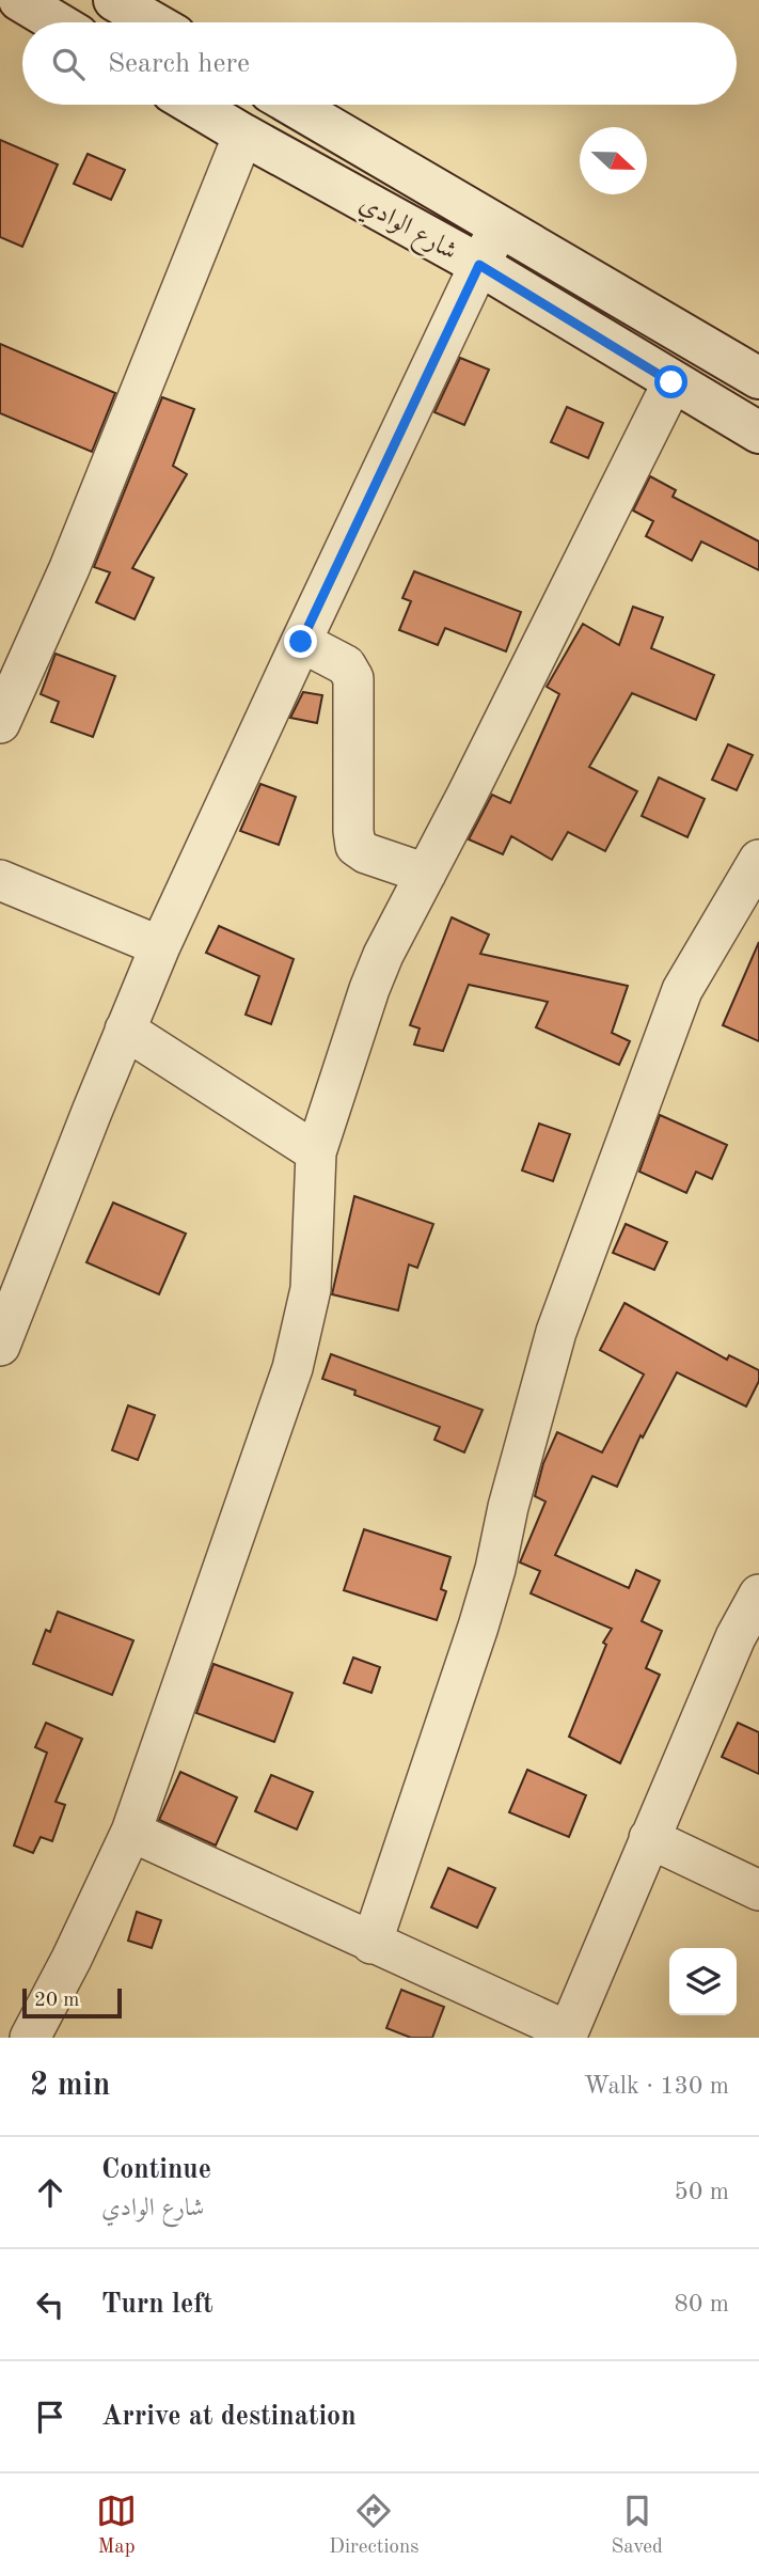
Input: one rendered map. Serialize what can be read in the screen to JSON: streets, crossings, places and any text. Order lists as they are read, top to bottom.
{
  "streets": {
    "main road": ["شارع الوادي"]
  },
  "scale_bar": "20 m",
  "north": "right",
  "page": {
    "search": "Search here",
    "scale": "20 m",
    "heading": ["2 min", "Walk · 130 m"],
    "list": [
      ["Continue", "شارع الوادي", "50 m"],
      ["Turn left", "80 m"],
      "Arrive at destination"
    ],
    "nav": ["Map", "Directions", "Saved"]
  }
}
